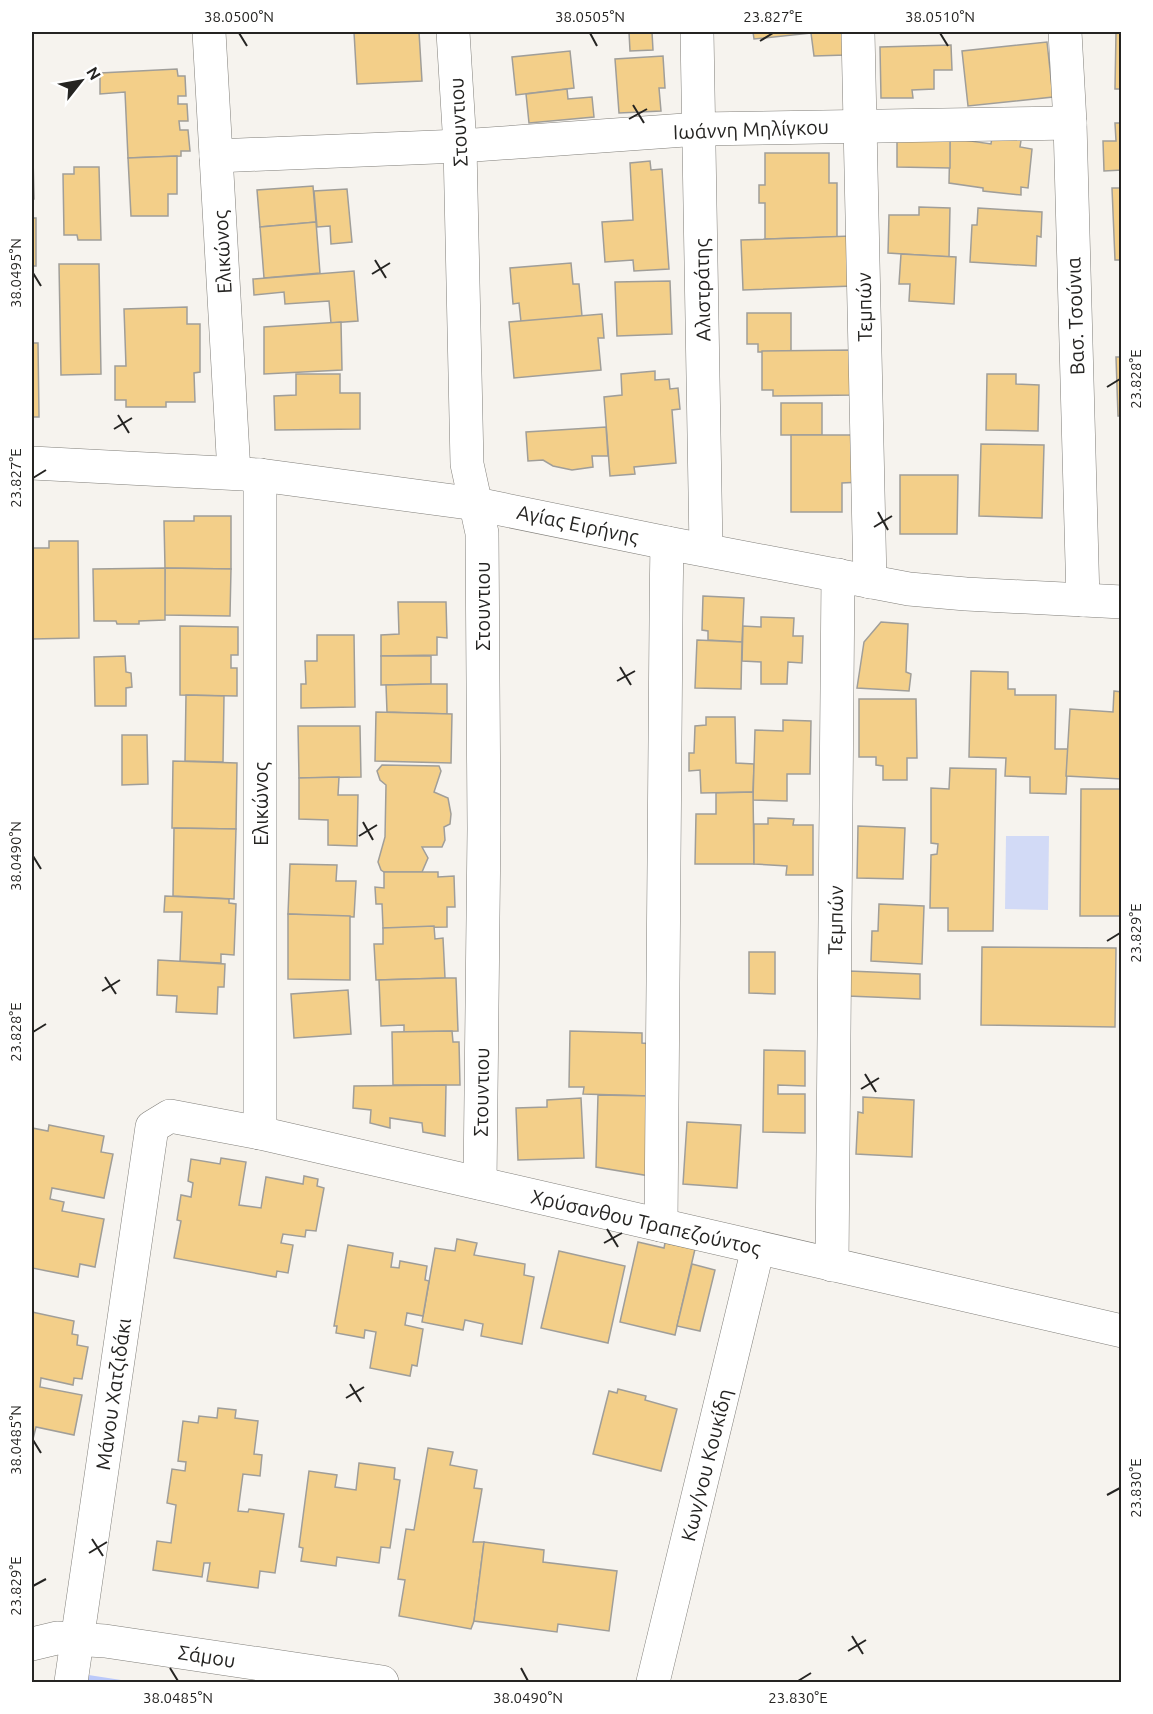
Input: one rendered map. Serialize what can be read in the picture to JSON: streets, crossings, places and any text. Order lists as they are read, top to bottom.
{
  "streets": {
    "street": [
      "Στουντιου",
      "Ιωάννη Μηλίγκου",
      "Ελικώνος",
      "Αλιστράτης",
      "Τεμπών",
      "Βασ. Τσούνια",
      "Αγίας Ειρήνης",
      "Χρύσανθου Τραπεζούντος",
      "Μάνου Χατζιδάκι",
      "Κων/νου Κουκίδη",
      "Σάμου"
    ]
  },
  "crossings": [
    ["Στουντιου", "Ιωάννη Μηλίγκου"],
    ["Στουντιου", "Αγίας Ειρήνης"],
    ["Στουντιου", "Χρύσανθου Τραπεζούντος"],
    ["Ιωάννη Μηλίγκου", "Ελικώνος"],
    ["Ιωάννη Μηλίγκου", "Αλιστράτης"],
    ["Ιωάννη Μηλίγκου", "Τεμπών"],
    ["Ιωάννη Μηλίγκου", "Βασ. Τσούνια"],
    ["Ελικώνος", "Αγίας Ειρήνης"],
    ["Ελικώνος", "Χρύσανθου Τραπεζούντος"],
    ["Αλιστράτης", "Αγίας Ειρήνης"],
    ["Τεμπών", "Αγίας Ειρήνης"],
    ["Τεμπών", "Χρύσανθου Τραπεζούντος"],
    ["Βασ. Τσούνια", "Αγίας Ειρήνης"],
    ["Χρύσανθου Τραπεζούντος", "Μάνου Χατζιδάκι"],
    ["Χρύσανθου Τραπεζούντος", "Κων/νου Κουκίδη"],
    ["Μάνου Χατζιδάκι", "Σάμου"]
  ],
  "north": "top right",
  "coordinates": [
    "38.0500°N",
    "38.0505°N",
    "23.827°E",
    "38.0510°N",
    "38.0495°N",
    "23.828°E",
    "38.0490°N",
    "23.829°E",
    "38.0485°N",
    "23.830°E"
  ]
}
